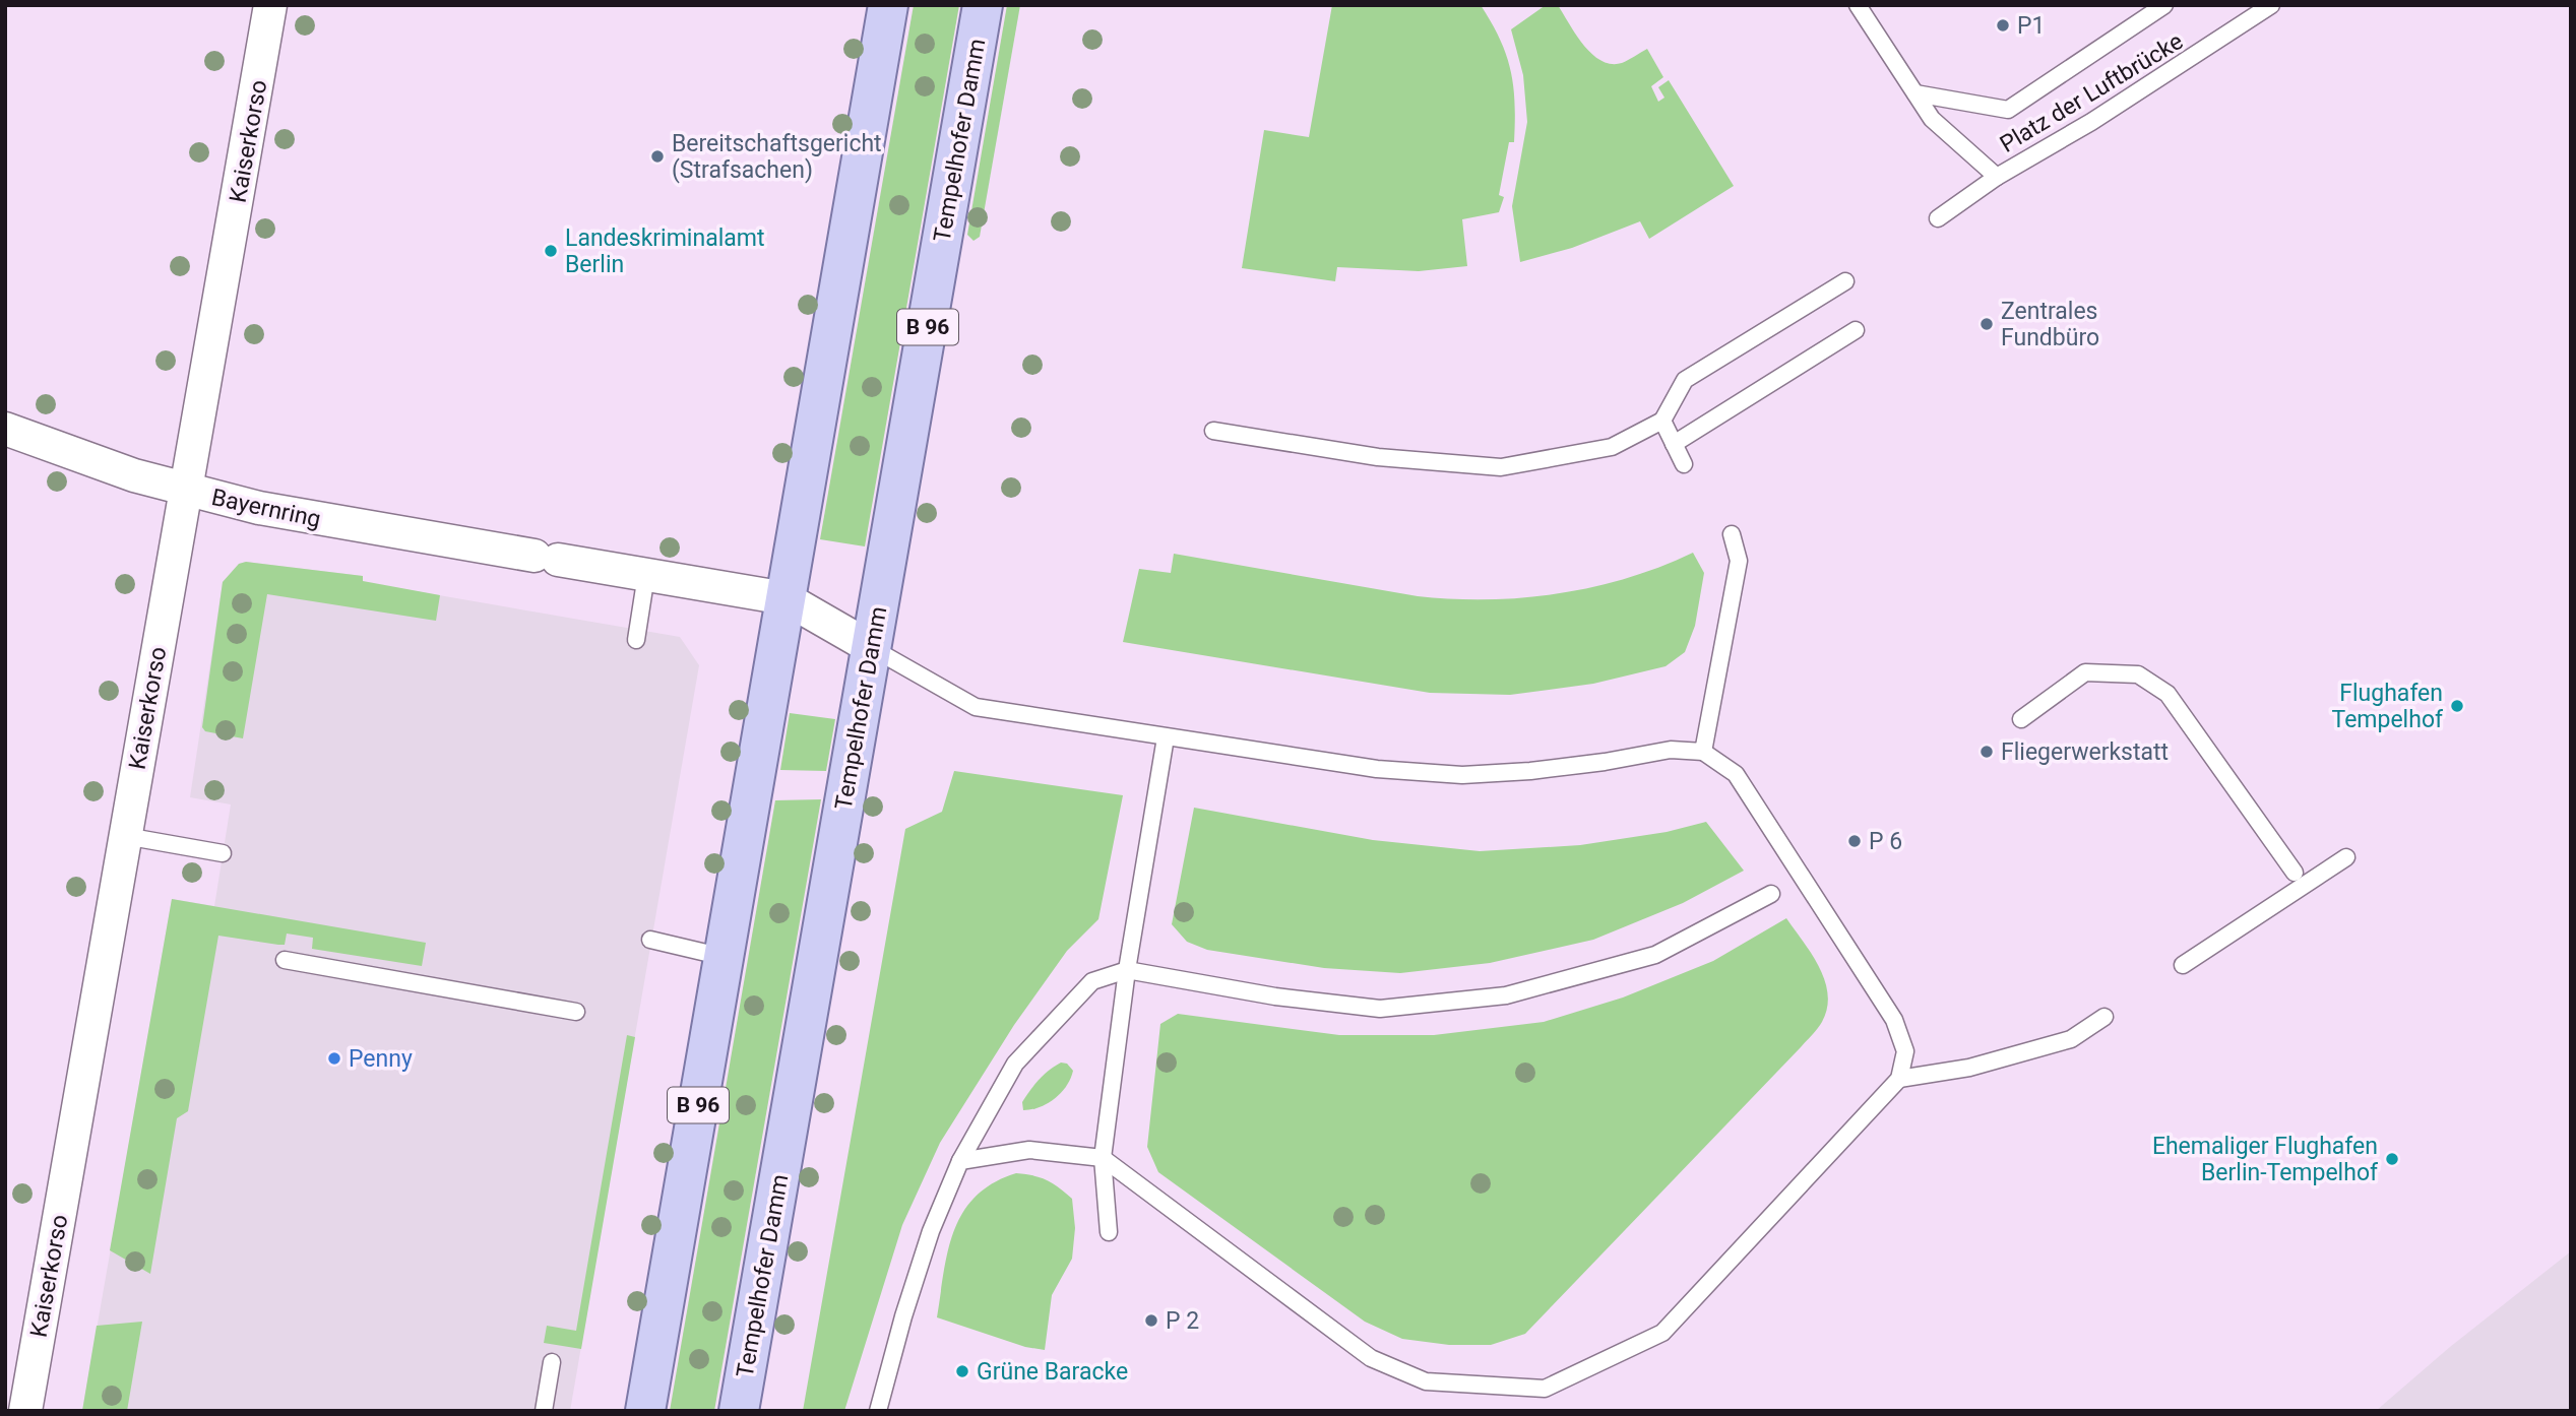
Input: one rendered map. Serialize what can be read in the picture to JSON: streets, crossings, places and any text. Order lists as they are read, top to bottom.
{
  "streets": {
    "main road": ["Tempelhofer Damm", "B 96"],
    "street": ["Kaiserkorso", "Bayernring"],
    "lane": ["Platz der Luftbrücke"]
  },
  "crossings": [
    ["Tempelhofer Damm", "Bayernring"],
    ["Kaiserkorso", "Bayernring"],
    ["B 96", "Bayernring"]
  ],
  "places": [
    "P1",
    "Bereitschaftsgericht (Strafsachen)",
    "Landeskriminalamt Berlin",
    "Zentrales Fundbüro",
    "Flughafen Tempelhof",
    "Fliegerwerkstatt",
    "P 6",
    "Penny",
    "Ehemaliger Flughafen Berlin-Tempelhof",
    "P 2",
    "Grüne Baracke"
  ]
}
